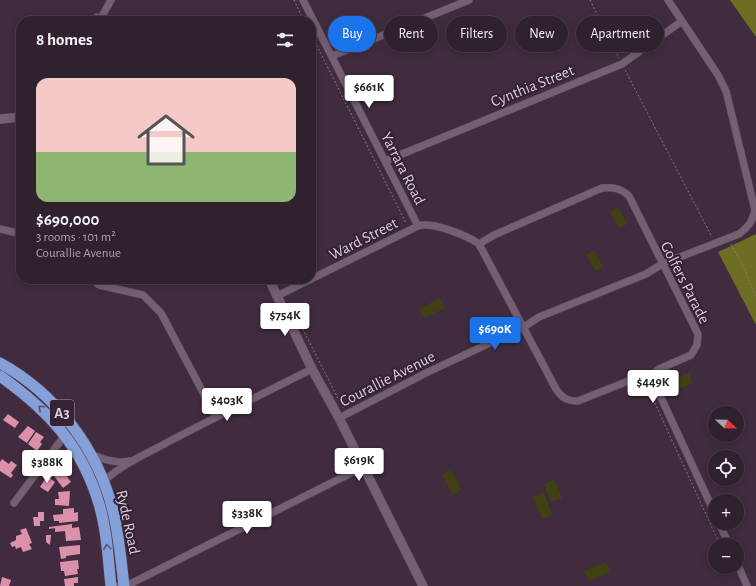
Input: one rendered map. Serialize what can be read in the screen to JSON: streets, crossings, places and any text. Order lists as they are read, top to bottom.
{
  "streets": {
    "highway": ["A3", "Ryde Road"],
    "street": [
      "Cynthia Street",
      "Yarrara Road",
      "Ward Street",
      "Golfers Parade",
      "Courallie Avenue"
    ]
  },
  "crossings": [
    ["Cynthia Street", "Yarrara Road"],
    ["Cynthia Street", "Courallie Avenue"],
    ["Yarrara Road", "Ward Street"],
    ["Yarrara Road", "Golfers Parade"],
    ["Golfers Parade", "Courallie Avenue"]
  ],
  "north": "right",
  "page": {
    "chip": [
      "Buy",
      "Rent",
      "Filters",
      "New",
      "Apartment"
    ],
    "heading": "8 homes",
    "list": [
      {
        "name": "$690,000",
        "note": "3 rooms · 101 m² · Courallie Avenue"
      }
    ],
    "price": [
      "$661K",
      "$754K",
      "$690K",
      "$449K",
      "$403K",
      "$619K",
      "$388K",
      "$338K"
    ],
    "map_buttons": ["+", "−"]
  }
}
